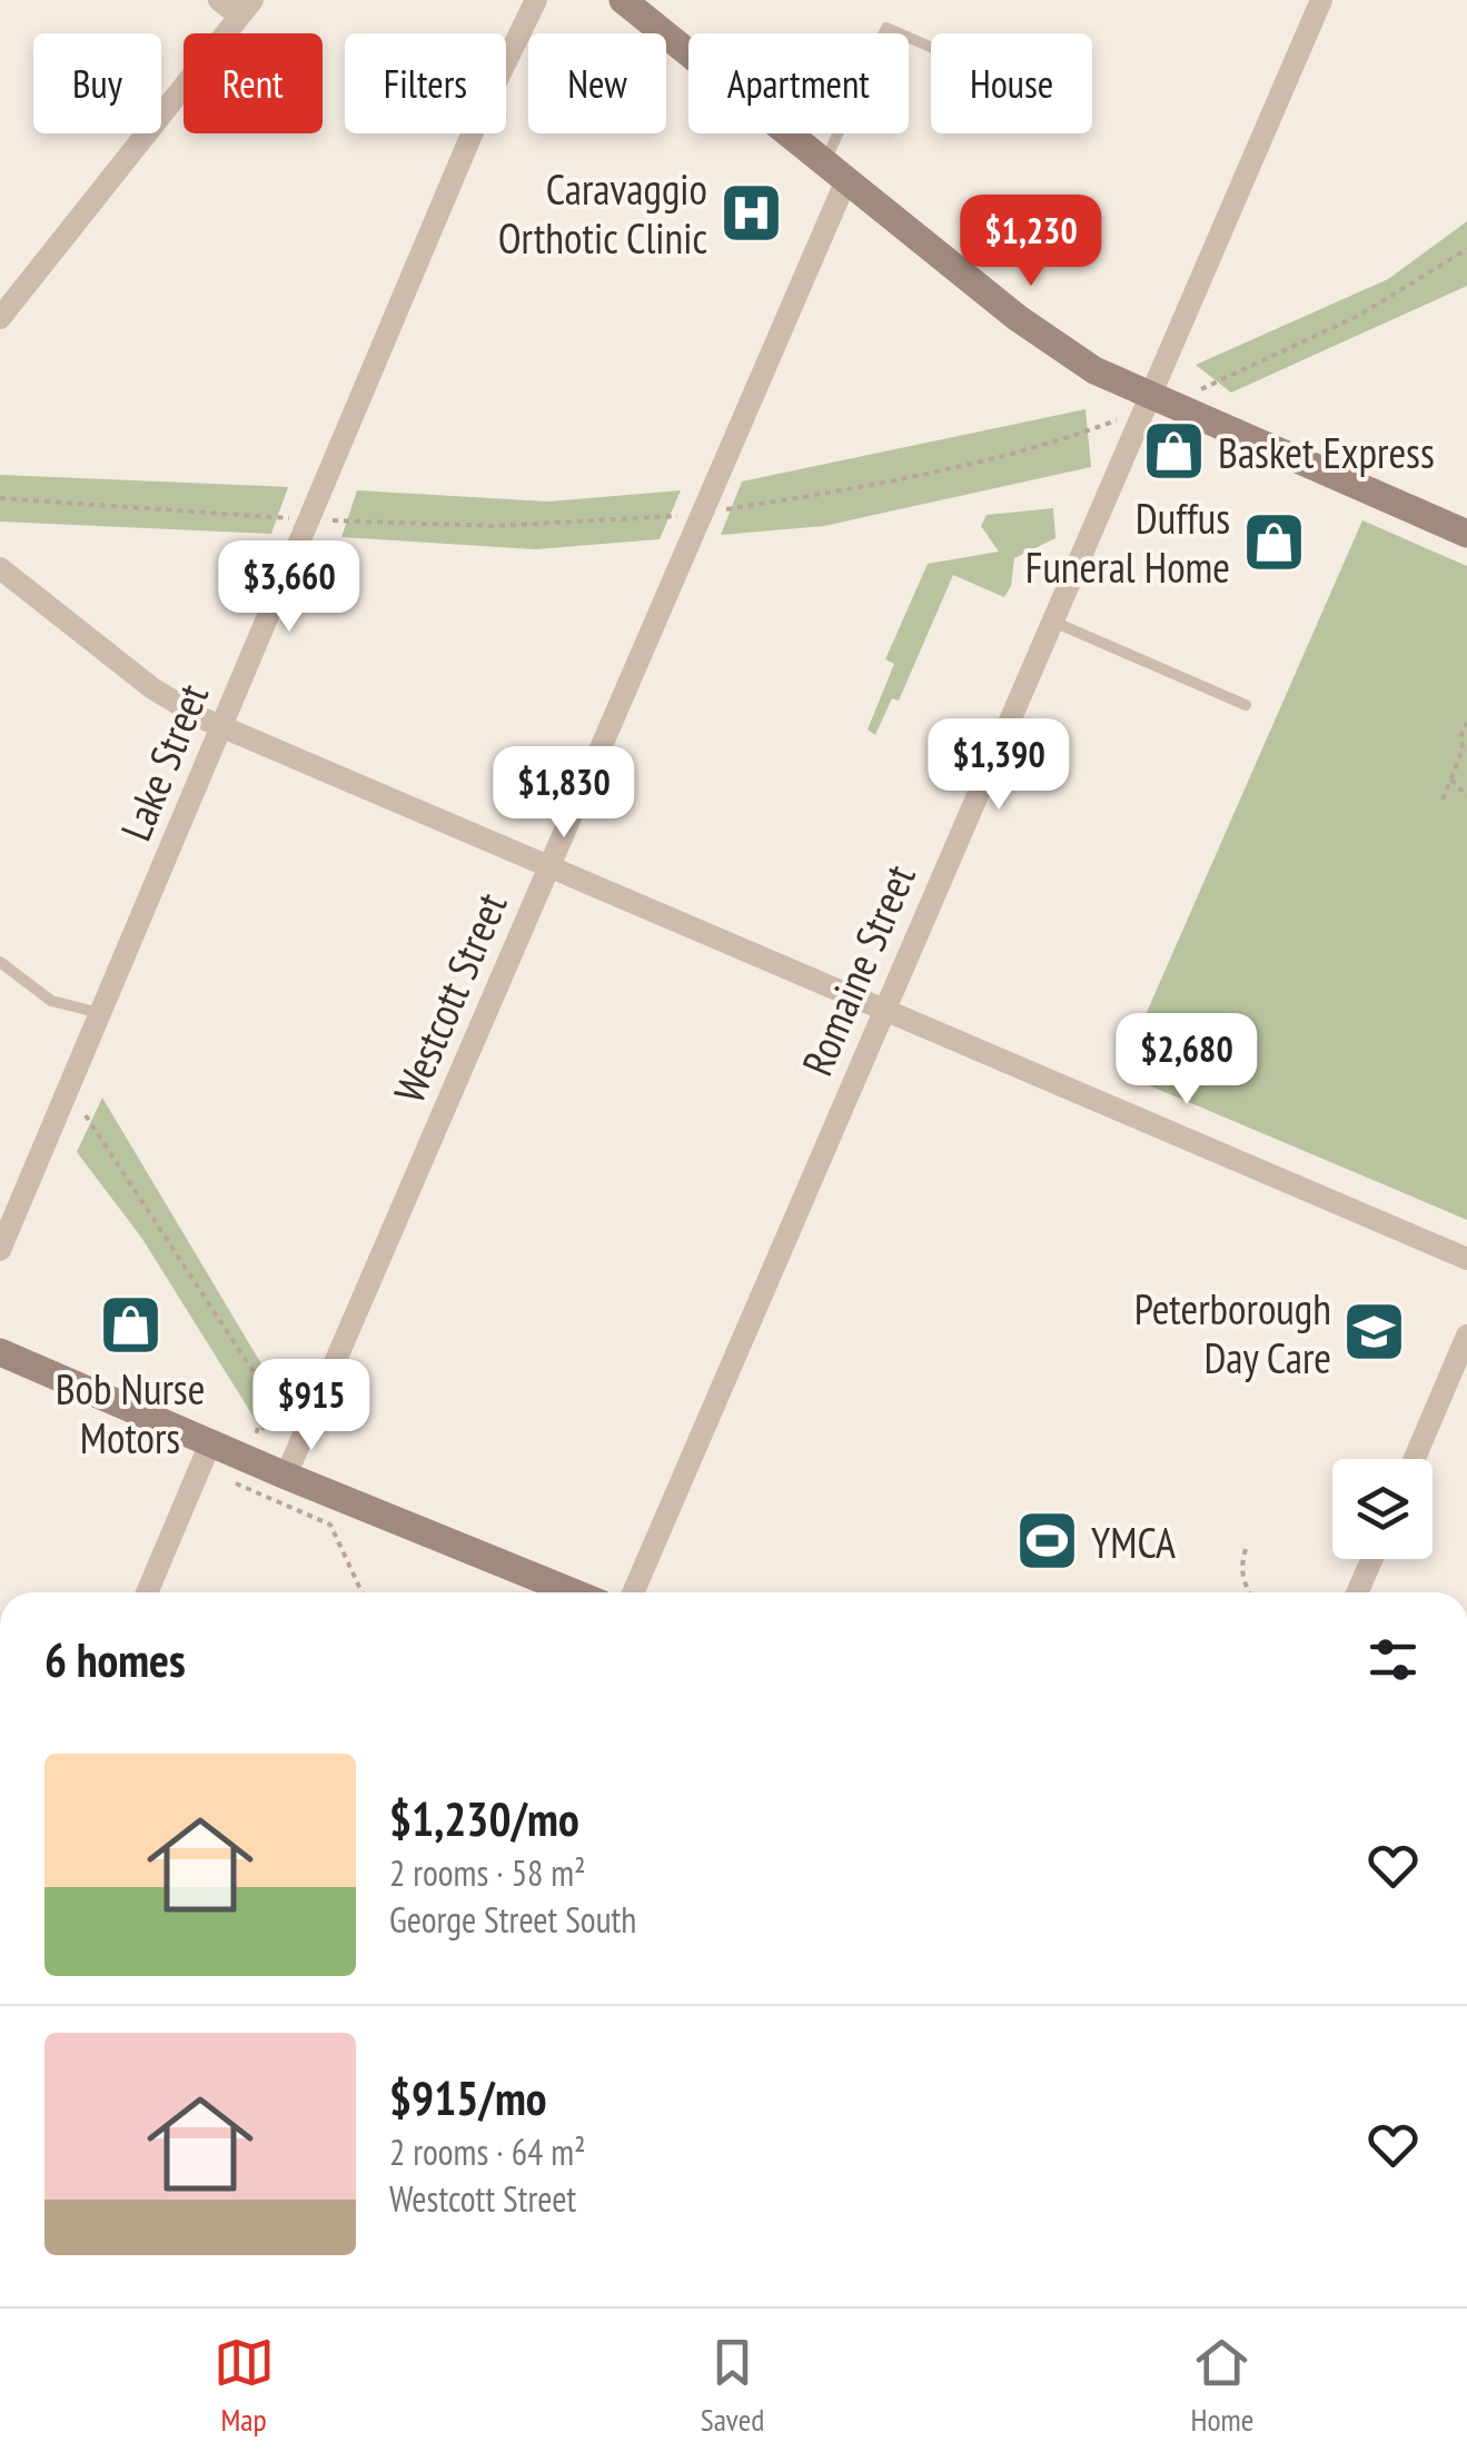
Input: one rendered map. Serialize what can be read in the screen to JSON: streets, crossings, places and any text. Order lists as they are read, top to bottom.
{
  "streets": {
    "street": ["Lake Street", "Romaine Street", "Westcott Street"]
  },
  "places": {
    "hospital": ["Caravaggio Orthotic Clinic"],
    "shop": ["Basket Express", "Duffus Funeral Home", "Bob Nurse Motors"],
    "school or university": ["Peterborough Day Care"],
    "sports": ["YMCA"]
  },
  "page": {
    "chip": [
      "Buy",
      "Rent",
      "Filters",
      "New",
      "Apartment",
      "House"
    ],
    "price": [
      "$1,230",
      "$3,660",
      "$1,390",
      "$1,830",
      "$2,680",
      "$915"
    ],
    "heading": "6 homes",
    "list": [
      {
        "name": "$1,230/mo",
        "note": "2 rooms · 58 m² · George Street South"
      },
      {
        "name": "$915/mo",
        "note": "2 rooms · 64 m² · Westcott Street"
      }
    ],
    "tabs": ["Map", "Saved", "Home"]
  }
}
